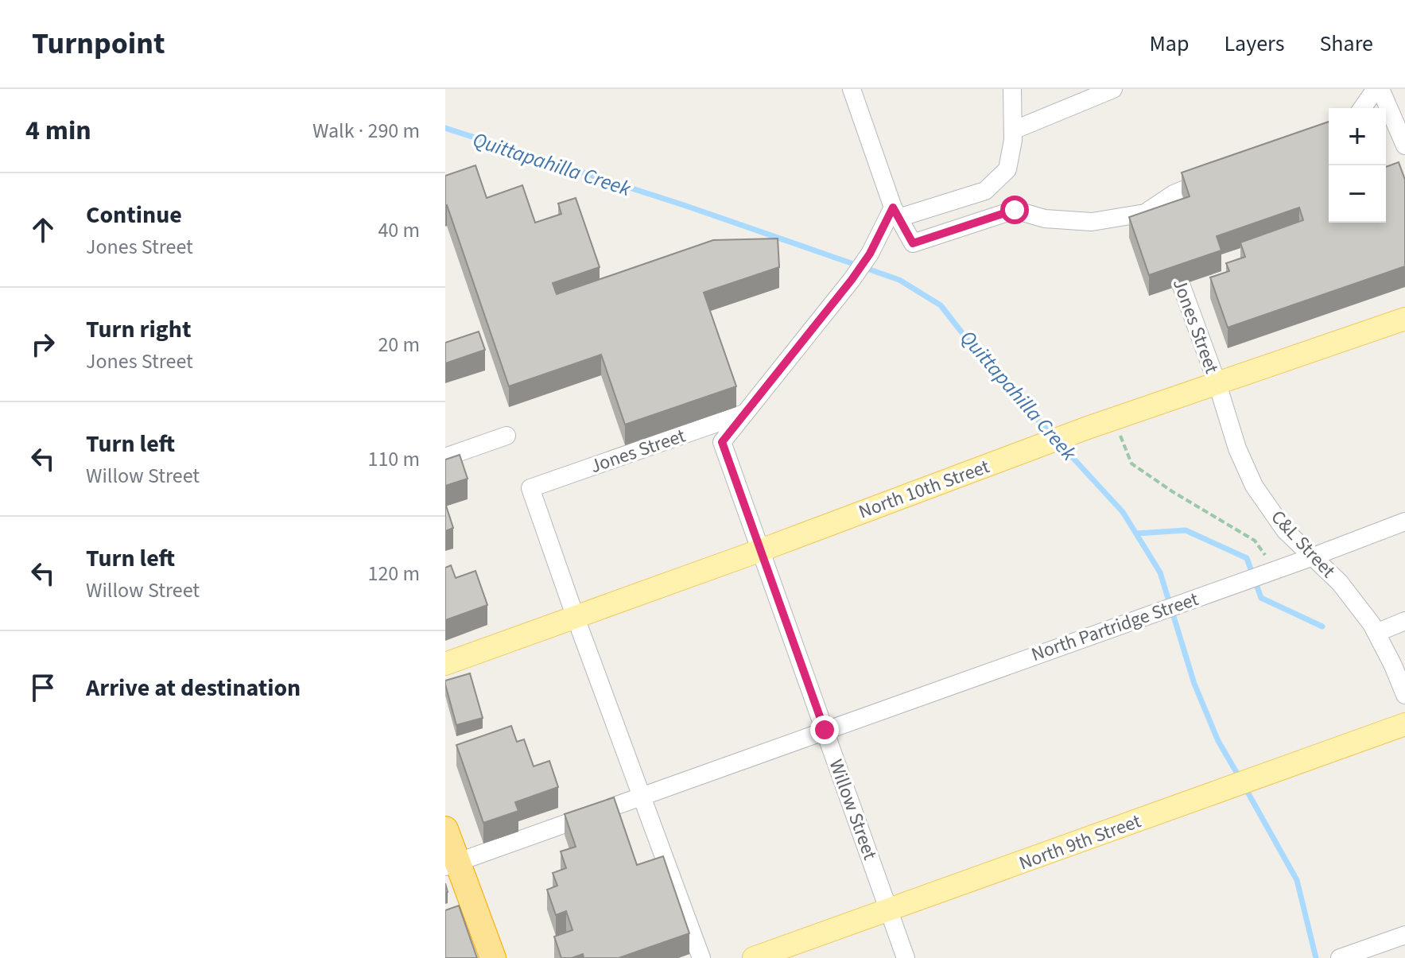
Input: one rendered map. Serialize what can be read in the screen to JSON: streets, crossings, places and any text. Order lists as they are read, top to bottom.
{
  "streets": {
    "main road": ["North 10th Street", "North 9th Street"],
    "street": [
      "Jones Street",
      "C&L Street",
      "North Partridge Street",
      "Willow Street"
    ]
  },
  "crossings": [
    ["Jones Street", "North 10th Street"],
    ["Jones Street", "C&L Street"],
    ["Jones Street", "Willow Street"],
    ["North 10th Street", "C&L Street"],
    ["North 10th Street", "Willow Street"],
    ["C&L Street", "North Partridge Street"],
    ["North Partridge Street", "Willow Street"],
    ["Willow Street", "North 9th Street"]
  ],
  "water": ["Quittapahilla Creek"],
  "page": {
    "header": "Turnpoint",
    "nav": ["Map", "Layers", "Share"],
    "heading": ["4 min", "Walk · 290 m"],
    "map_buttons": ["+", "−"],
    "list": [
      ["Continue", "Jones Street", "40 m"],
      ["Turn right", "Jones Street", "20 m"],
      ["Turn left", "Willow Street", "110 m"],
      ["Turn left", "Willow Street", "120 m"],
      "Arrive at destination"
    ]
  }
}
